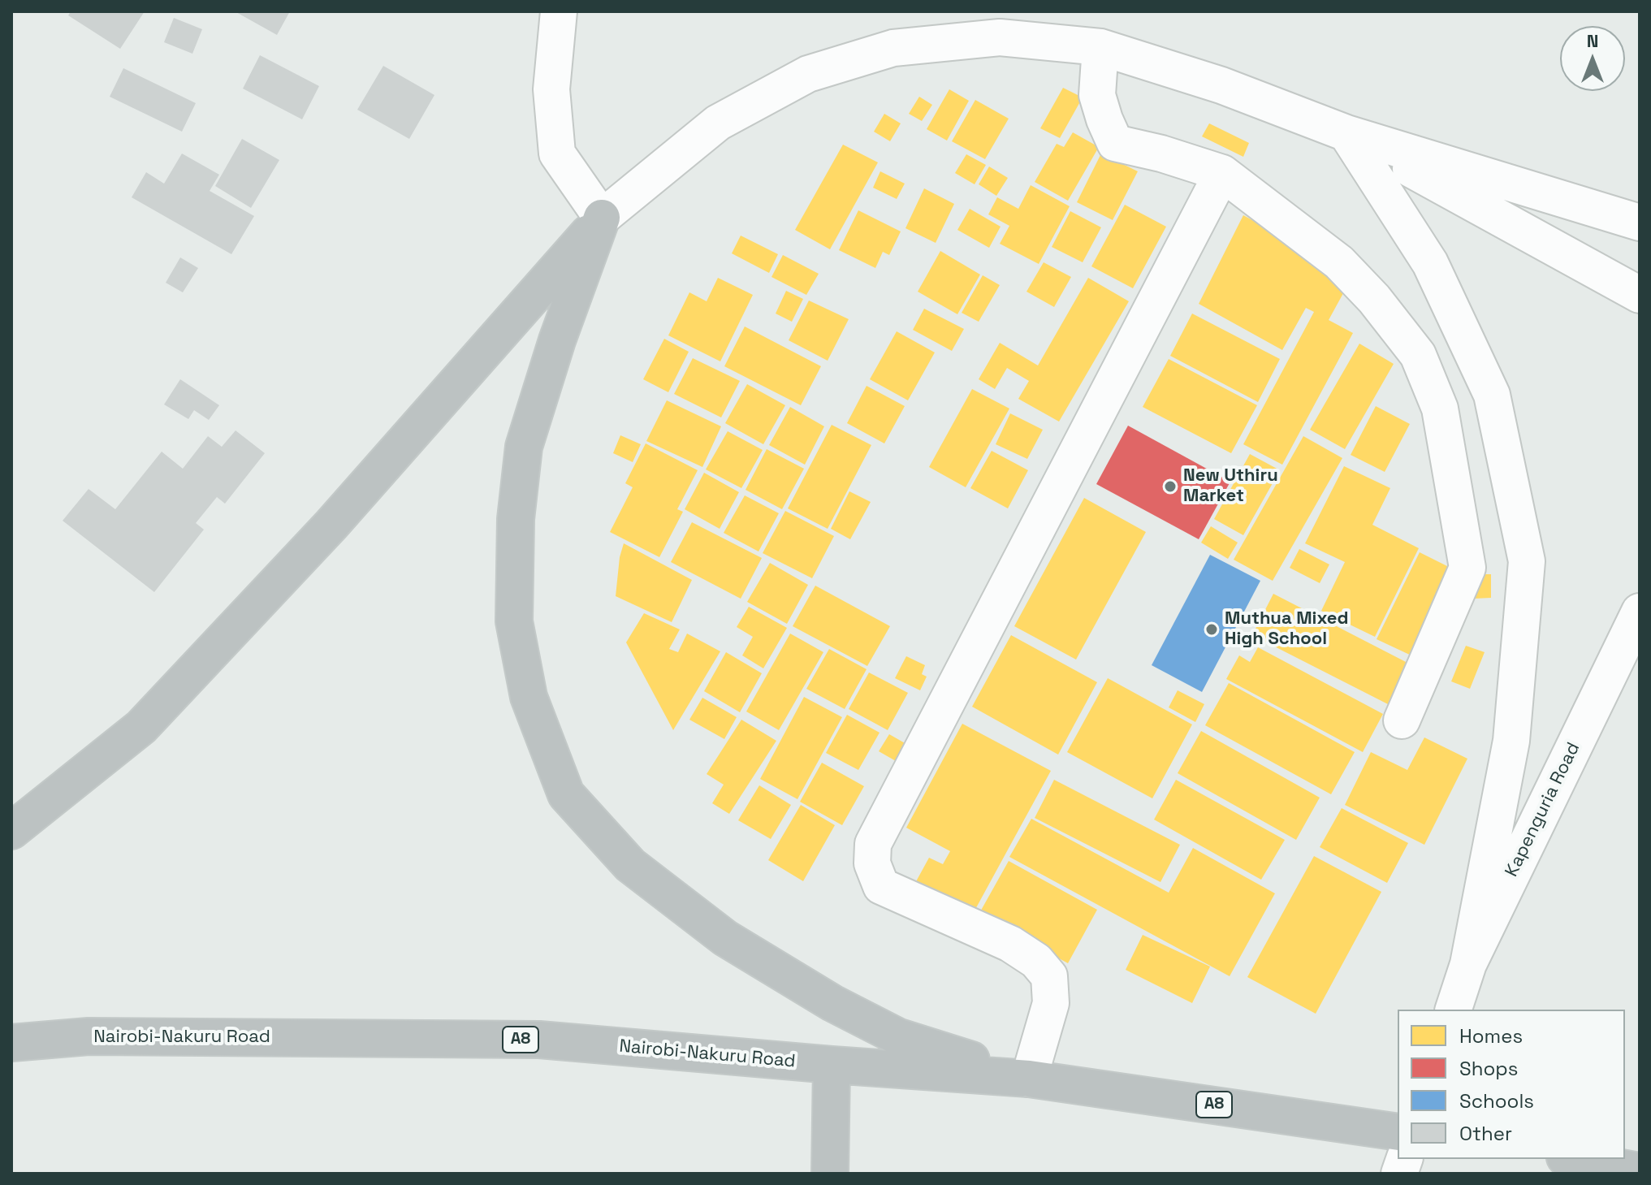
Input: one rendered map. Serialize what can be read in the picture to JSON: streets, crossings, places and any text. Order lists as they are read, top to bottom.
{
  "streets": {
    "highway": ["Nairobi-Nakuru Road", "A8"],
    "street": ["Kapenguria Road"]
  },
  "places": ["New Uthiru Market", "Muthua Mixed High School"],
  "legend": [
    "Homes",
    "Shops",
    "Schools",
    "Other"
  ],
  "north": "top"
}
